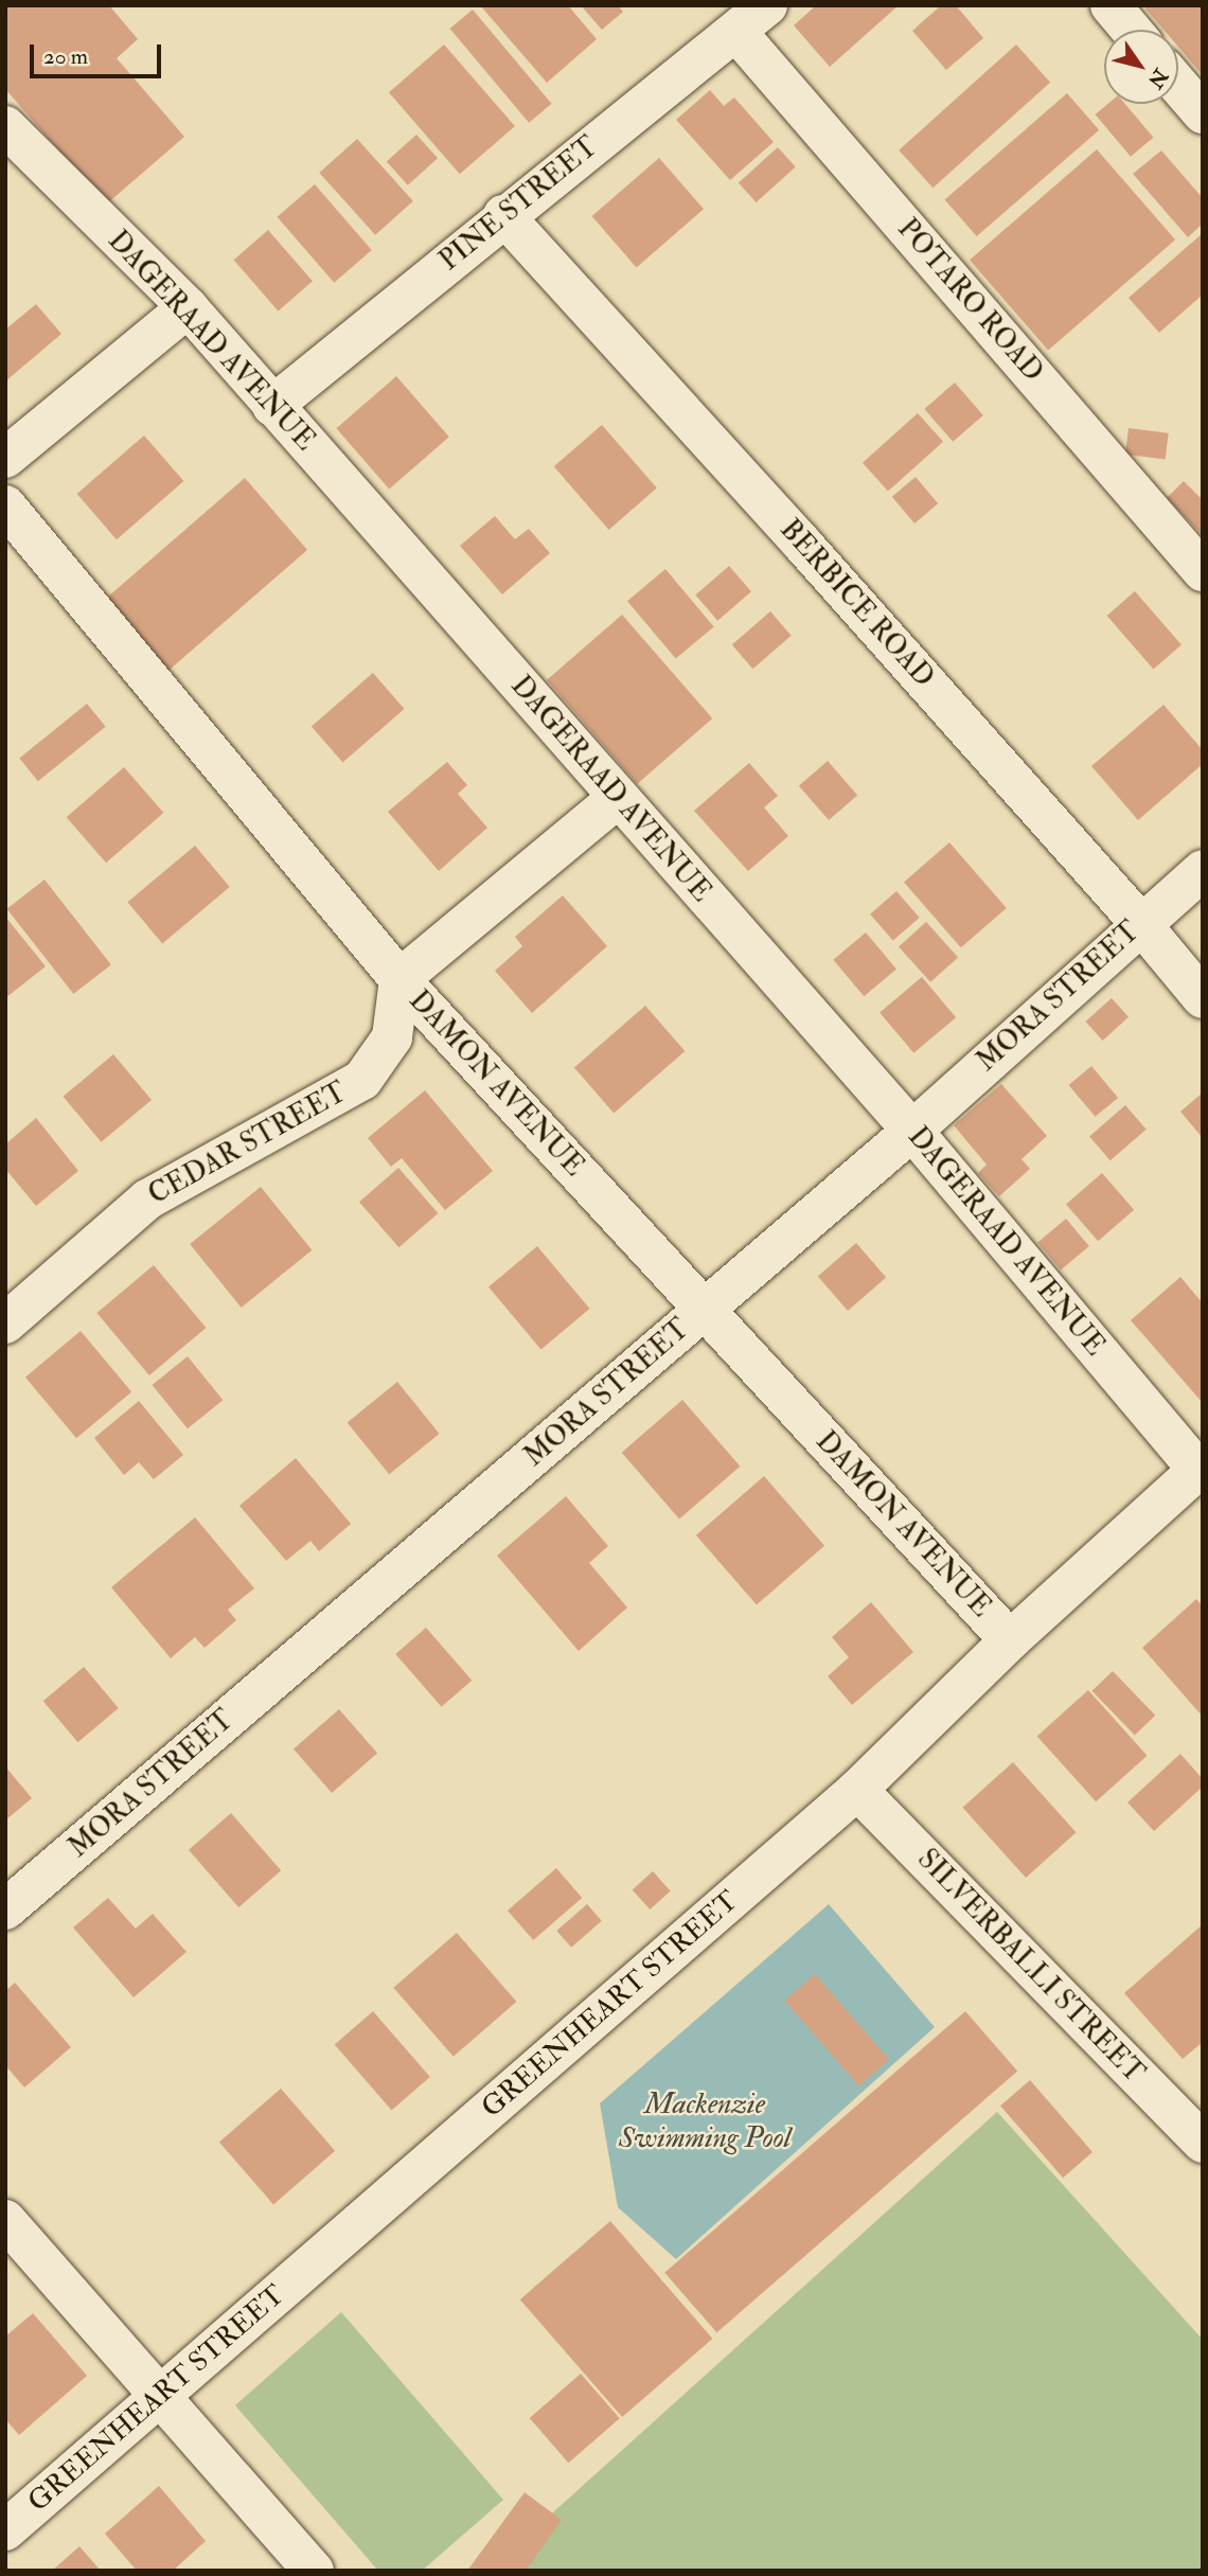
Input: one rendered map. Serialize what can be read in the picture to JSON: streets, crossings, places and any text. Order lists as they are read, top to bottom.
{
  "streets": {
    "street": [
      "PINE STREET",
      "POTARO ROAD",
      "DAGERAAD AVENUE",
      "BERBICE ROAD",
      "MORA STREET",
      "DAMON AVENUE",
      "CEDAR STREET",
      "SILVERBALLI STREET",
      "GREENHEART STREET"
    ]
  },
  "crossings": [
    ["PINE STREET", "POTARO ROAD"],
    ["PINE STREET", "DAGERAAD AVENUE"],
    ["PINE STREET", "BERBICE ROAD"],
    ["DAGERAAD AVENUE", "MORA STREET"],
    ["DAGERAAD AVENUE", "GREENHEART STREET"],
    ["BERBICE ROAD", "MORA STREET"],
    ["MORA STREET", "DAMON AVENUE"],
    ["DAMON AVENUE", "CEDAR STREET"],
    ["DAMON AVENUE", "GREENHEART STREET"],
    ["SILVERBALLI STREET", "GREENHEART STREET"]
  ],
  "water": ["Mackenzie Swimming Pool"],
  "scale_bar": "20 m",
  "north": "bottom right"
}
